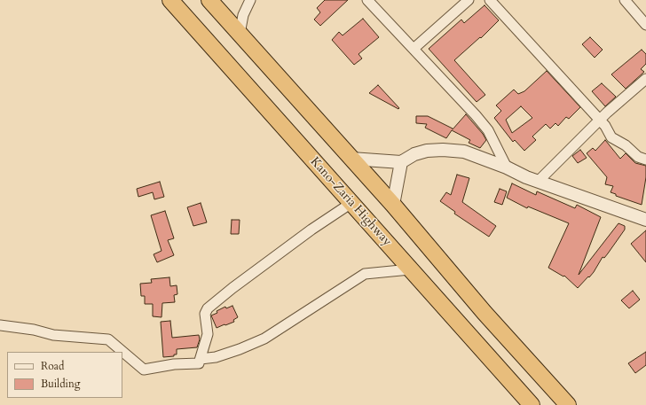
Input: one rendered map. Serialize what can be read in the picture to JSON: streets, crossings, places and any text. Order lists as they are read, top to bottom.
{
  "streets": {
    "highway": ["Kano-Zaria Highway"]
  },
  "legend": ["Road", "Building"]
}
